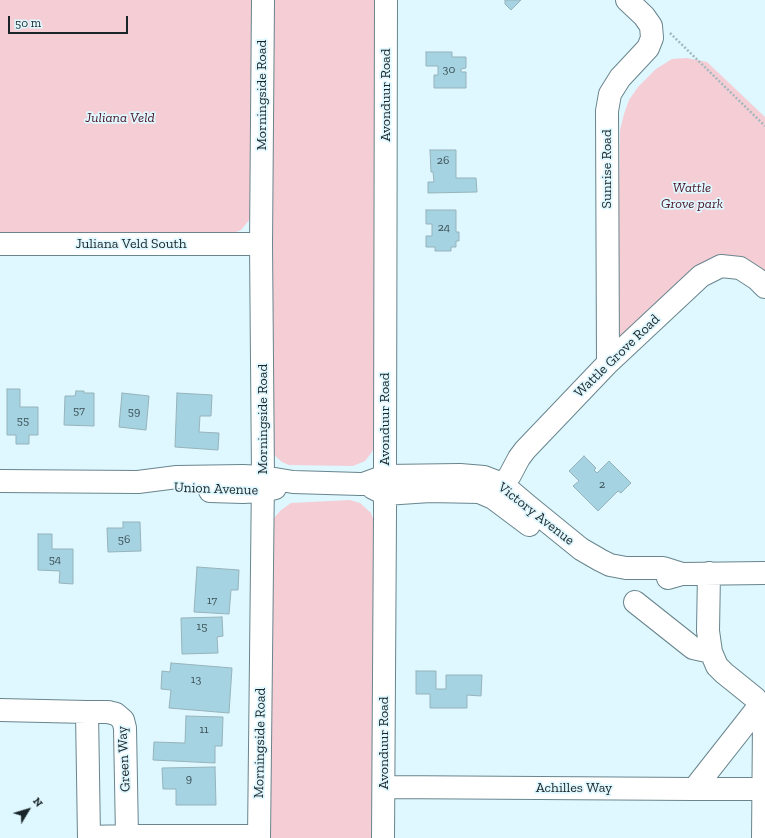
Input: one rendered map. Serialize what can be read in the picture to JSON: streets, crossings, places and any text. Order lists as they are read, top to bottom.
{
  "streets": {
    "street": [
      "Morningside Road",
      "Avonduur Road",
      "Sunrise Road",
      "Juliana Veld South",
      "Wattle Grove Road",
      "Union Avenue",
      "Victory Avenue",
      "Green Way",
      "Achilles Way"
    ]
  },
  "crossings": [
    ["Morningside Road", "Juliana Veld South"],
    ["Morningside Road", "Union Avenue"],
    ["Avonduur Road", "Union Avenue"],
    ["Avonduur Road", "Victory Avenue"],
    ["Avonduur Road", "Achilles Way"],
    ["Sunrise Road", "Wattle Grove Road"],
    ["Wattle Grove Road", "Victory Avenue"],
    ["Union Avenue", "Victory Avenue"]
  ],
  "parks": ["Juliana Veld", "Wattle Grove park"],
  "house_numbers": [
    "30",
    "26",
    "24",
    "57",
    "59",
    "55",
    "2",
    "56",
    "54",
    "17",
    "15",
    "13",
    "11",
    "9"
  ],
  "scale_bar": "50 m",
  "north": "top right"
}
